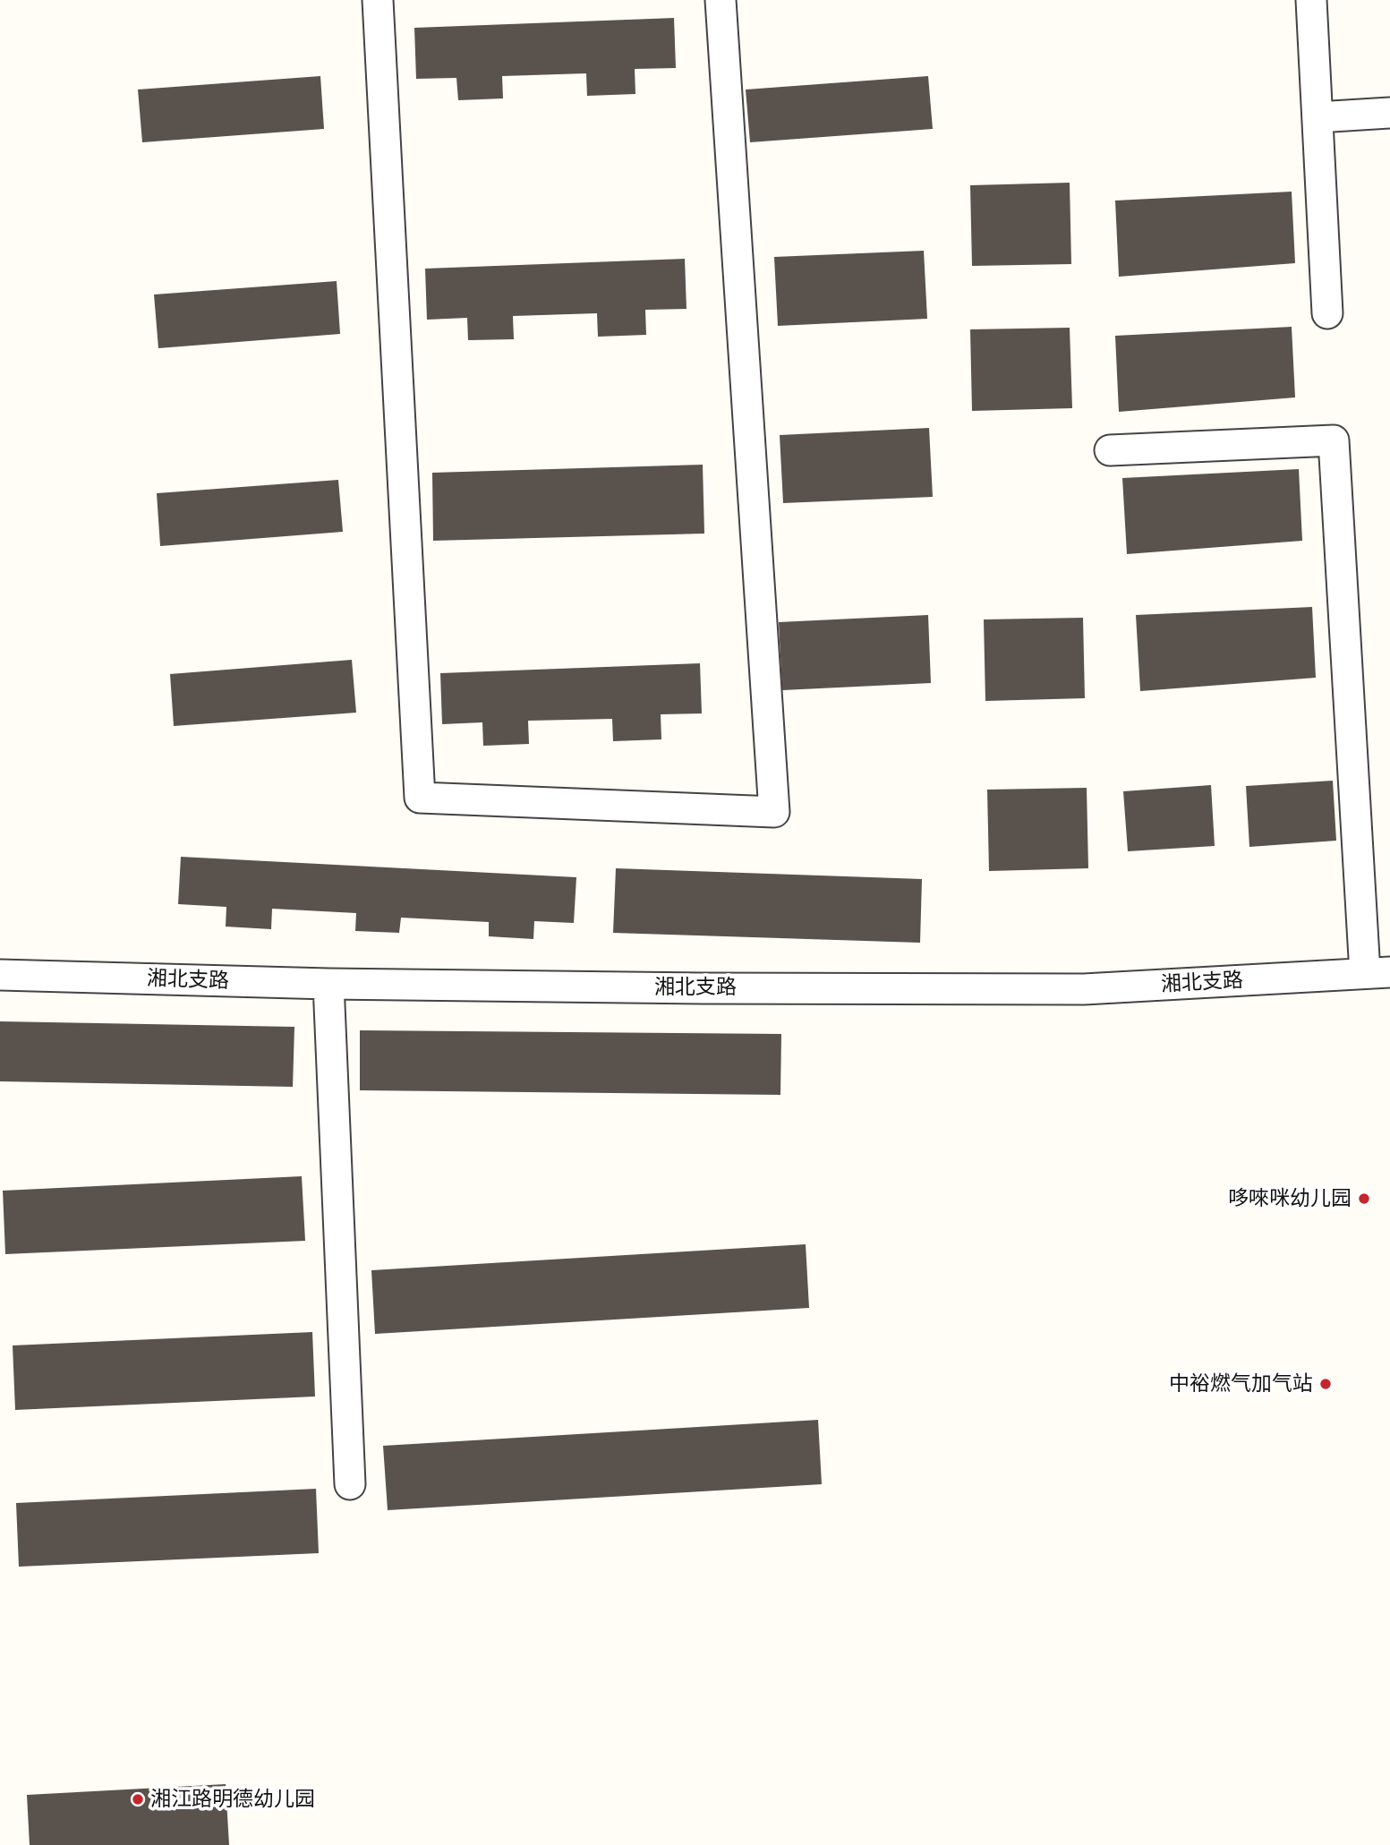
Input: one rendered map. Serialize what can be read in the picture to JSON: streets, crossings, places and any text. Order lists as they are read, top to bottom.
{
  "streets": {
    "street": ["湘北支路"]
  },
  "places": ["哆唻咪幼儿园", "中裕燃气加气站", "湘江路明德幼儿园"]
}
